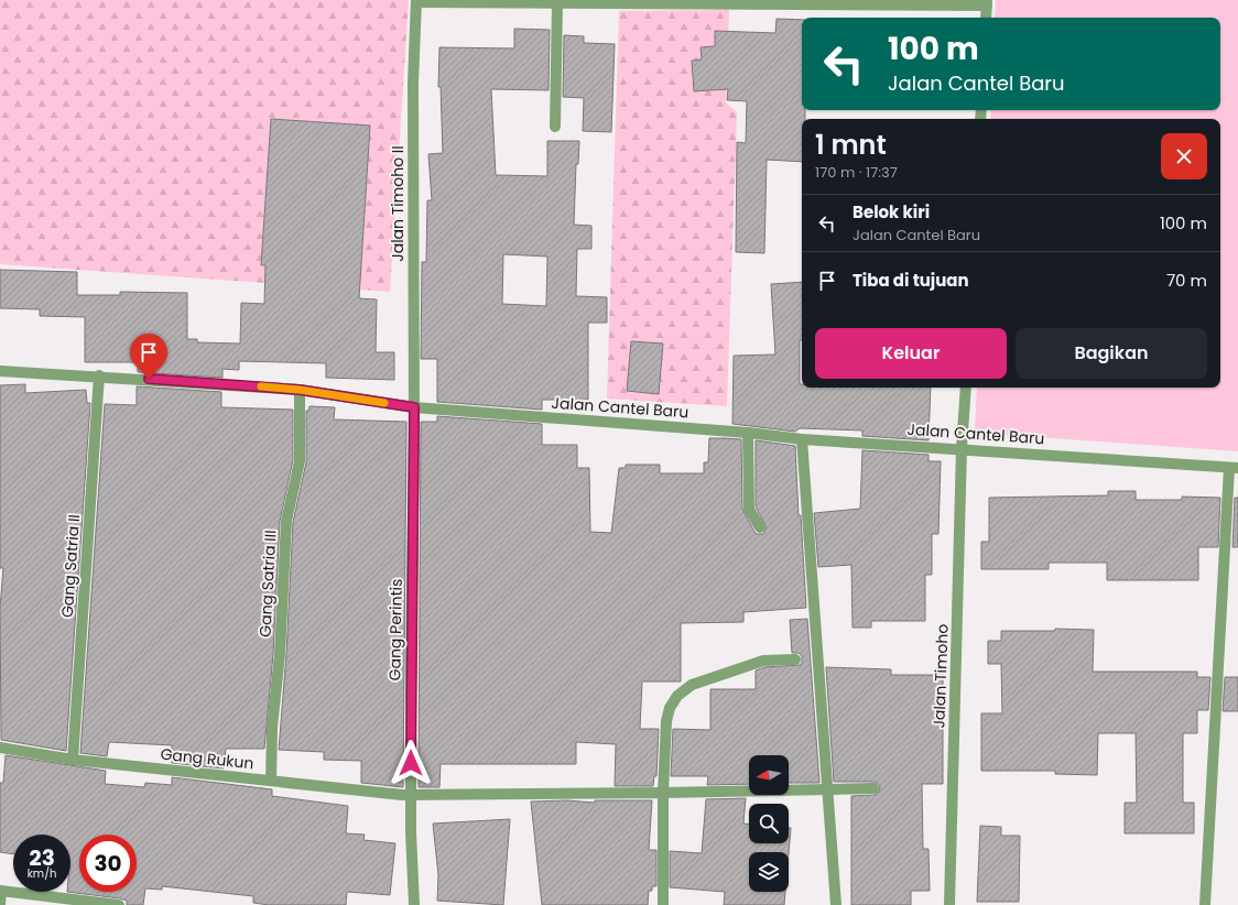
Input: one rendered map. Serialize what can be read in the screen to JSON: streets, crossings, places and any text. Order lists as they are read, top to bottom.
{
  "streets": {
    "street": [
      "Jalan Timoho II",
      "Jalan Cantel Baru",
      "Gang Satria II",
      "Gang Satria III",
      "Gang Perintis",
      "Jalan Timoho",
      "Gang Rukun"
    ]
  },
  "crossings": [
    ["Jalan Timoho II", "Jalan Cantel Baru"],
    ["Jalan Timoho II", "Gang Perintis"],
    ["Jalan Cantel Baru", "Gang Satria II"],
    ["Jalan Cantel Baru", "Gang Satria III"],
    ["Jalan Cantel Baru", "Gang Perintis"],
    ["Jalan Cantel Baru", "Jalan Timoho"],
    ["Gang Satria II", "Gang Rukun"],
    ["Gang Satria III", "Gang Rukun"],
    ["Gang Perintis", "Gang Rukun"]
  ],
  "north": "left",
  "page": {
    "turn": ["100 m", "Jalan Cantel Baru"],
    "heading": ["1 mnt", "170 m · 17:37"],
    "list": [
      {
        "name": "Belok kiri",
        "note": "Jalan Cantel Baru",
        "value": "100 m"
      },
      {
        "name": "Tiba di tujuan",
        "value": "70 m"
      }
    ],
    "buttons": ["Keluar", "Bagikan"],
    "speed": "23 km/h",
    "limit": "30"
  }
}
